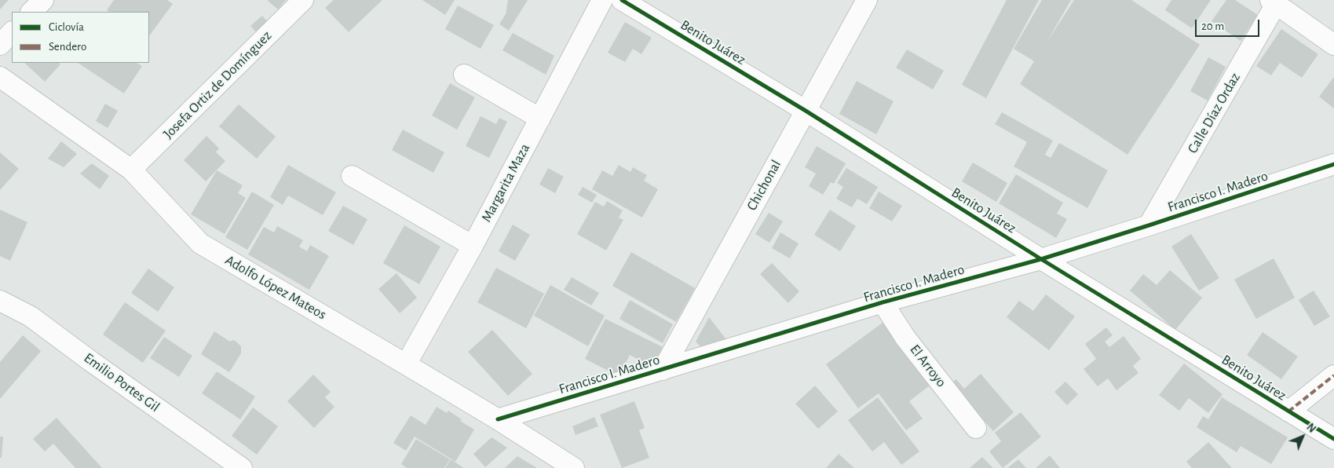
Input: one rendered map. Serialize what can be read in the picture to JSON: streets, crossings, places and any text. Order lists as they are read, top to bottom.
{
  "streets": {
    "street": [
      "Benito Juárez",
      "Josefa Ortiz de Domínguez",
      "Calle Díaz Ordaz",
      "Margarita Maza",
      "Chichonal",
      "Francisco I. Madero",
      "Adolfo López Mateos",
      "El Arroyo",
      "Emilio Portes Gil"
    ]
  },
  "crossings": [
    ["Benito Juárez", "Chichonal"],
    ["Benito Juárez", "Francisco I. Madero"],
    ["Josefa Ortiz de Domínguez", "Adolfo López Mateos"],
    ["Calle Díaz Ordaz", "Francisco I. Madero"],
    ["Margarita Maza", "Adolfo López Mateos"],
    ["Chichonal", "Francisco I. Madero"],
    ["Francisco I. Madero", "Adolfo López Mateos"],
    ["Francisco I. Madero", "El Arroyo"]
  ],
  "legend": ["Ciclovía", "Sendero"],
  "scale_bar": "20 m",
  "north": "top right"
}
